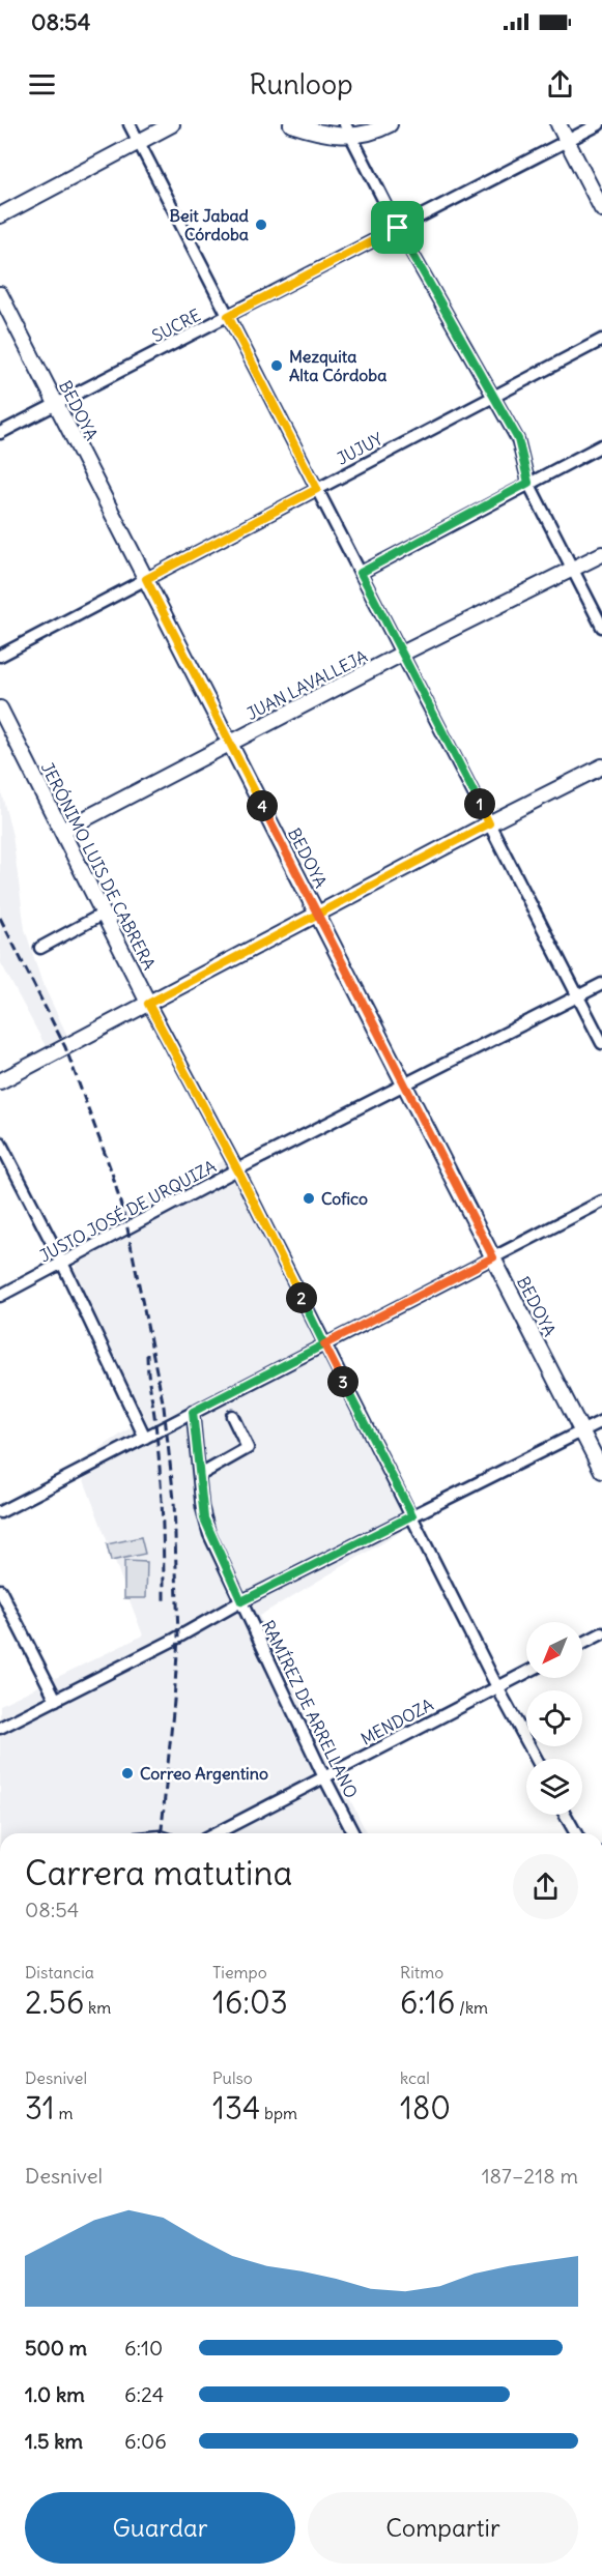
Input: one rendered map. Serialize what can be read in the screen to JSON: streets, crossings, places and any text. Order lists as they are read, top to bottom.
{
  "streets": {
    "main road": ["BEDOYA", "JUAN LAVALLEJA", "JERÓNIMO LUIS DE CABRERA"],
    "street": [
      "SUCRE",
      "JUJUY",
      "JUSTO JOSÉ DE URQUIZA",
      "RAMÍREZ DE ARRELLANO",
      "MENDOZA"
    ]
  },
  "crossings": [
    ["SUCRE", "BEDOYA"],
    ["BEDOYA", "JUJUY"],
    ["BEDOYA", "JUAN LAVALLEJA"],
    ["BEDOYA", "JUSTO JOSÉ DE URQUIZA"],
    ["JUAN LAVALLEJA", "JERÓNIMO LUIS DE CABRERA"],
    ["JERÓNIMO LUIS DE CABRERA", "JUSTO JOSÉ DE URQUIZA"],
    ["JERÓNIMO LUIS DE CABRERA", "MENDOZA"],
    ["RAMÍREZ DE ARRELLANO", "MENDOZA"]
  ],
  "places": [
    "Beit Jabad Córdoba",
    "Mezquita Alta Córdoba",
    "Cofico",
    "Correo Argentino"
  ],
  "north": "bottom left",
  "page": {
    "status": "08:54",
    "header": "Runloop",
    "pins": [
      "1",
      "4",
      "2",
      "3"
    ],
    "heading": ["Carrera matutina", "08:54"],
    "stats": [
      ["Distancia", "2.56 km"],
      ["Tiempo", "16:03"],
      ["Ritmo", "6:16 /km"],
      ["Desnivel", "31 m"],
      ["Pulso", "134 bpm"],
      ["kcal", "180"]
    ],
    "chart": ["Desnivel", "187–218 m"],
    "list": [
      {
        "name": "500 m",
        "note": "6:10"
      },
      {
        "name": "1.0 km",
        "note": "6:24"
      },
      {
        "name": "1.5 km",
        "note": "6:06"
      }
    ],
    "buttons": ["Guardar", "Compartir"]
  }
}
